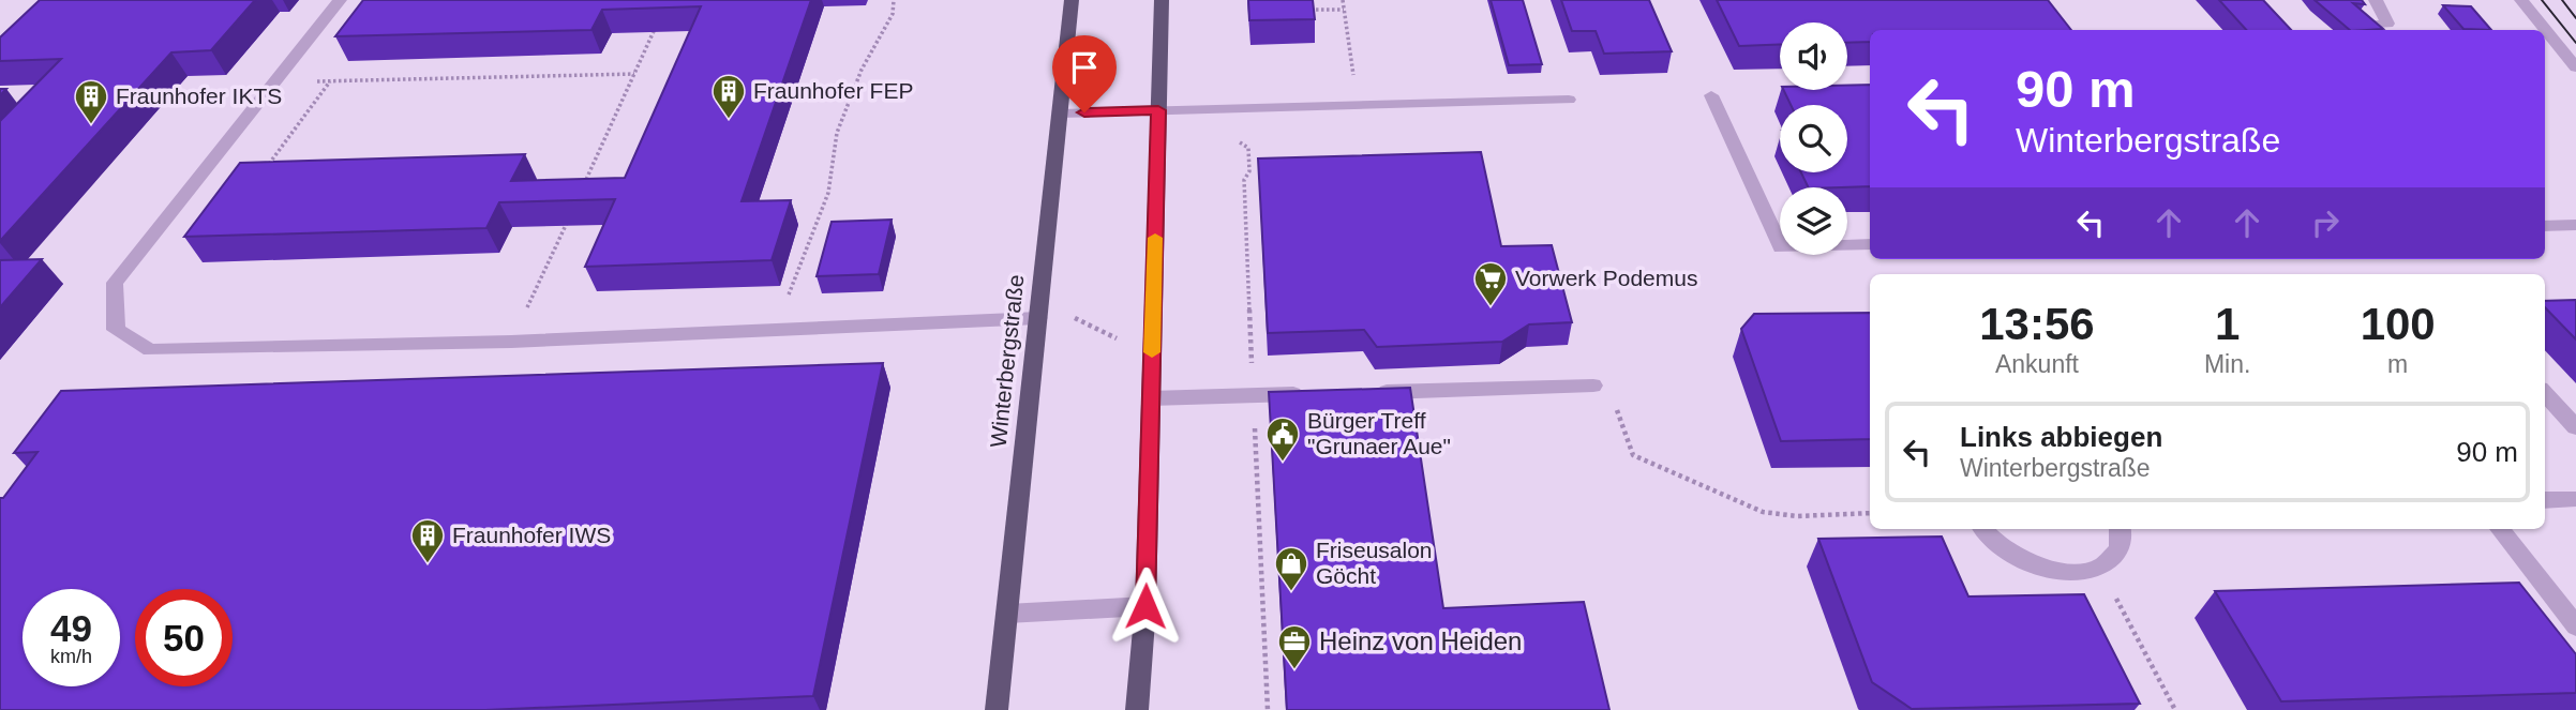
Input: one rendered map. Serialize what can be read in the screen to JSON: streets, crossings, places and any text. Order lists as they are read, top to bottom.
{
  "streets": {
    "main road": ["Winterbergstraße"]
  },
  "places": {
    "building": ["Fraunhofer FEP", "Fraunhofer IKTS", "Fraunhofer IWS"],
    "supermarket": ["Vorwerk Podemus"],
    "public building": ["Bürger Treff \"Grunaer Aue\""],
    "shop": ["Friseusalon Göcht"],
    "office": ["Heinz von Heiden"]
  },
  "page": {
    "turn": ["90 m", "Winterbergstraße"],
    "eta": [
      "13:56",
      "Ankunft",
      "1",
      "Min.",
      "100",
      "m"
    ],
    "list": [
      {
        "name": "Links abbiegen",
        "note": "Winterbergstraße",
        "value": "90 m"
      }
    ],
    "speed": "49 km/h",
    "limit": "50"
  }
}
